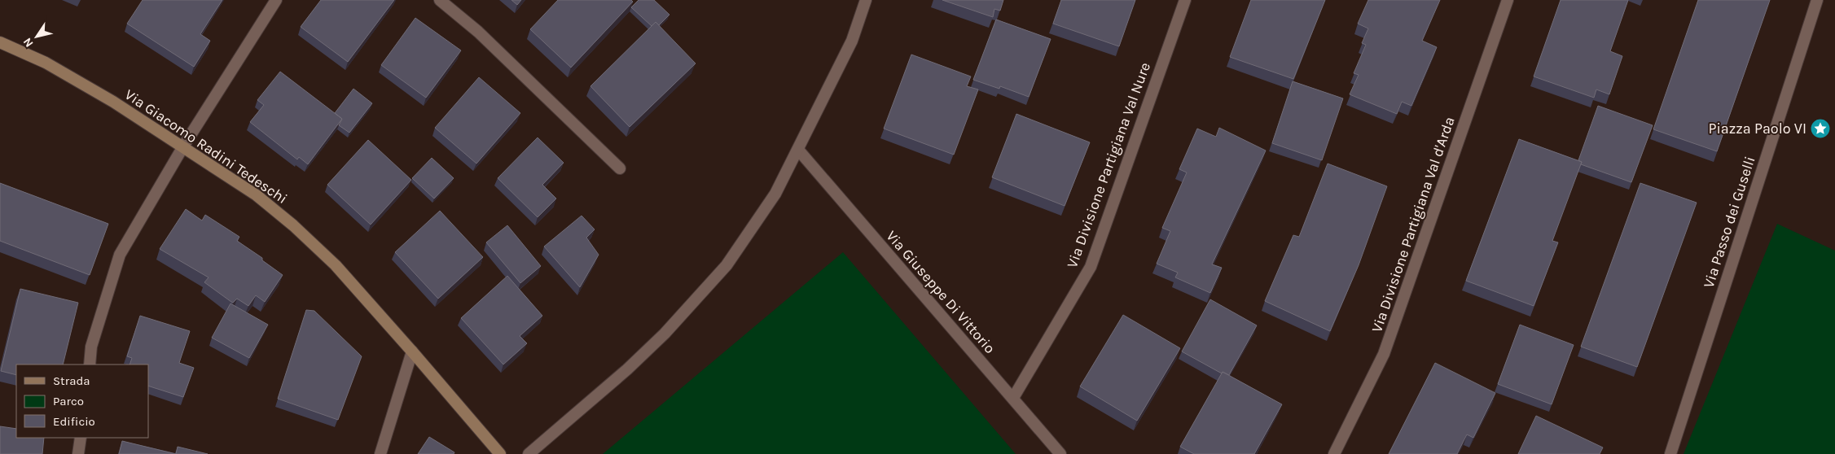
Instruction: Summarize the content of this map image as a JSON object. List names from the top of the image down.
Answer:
{
  "streets": {
    "main road": ["Via Giacomo Radini Tedeschi"],
    "street": [
      "Via Divisione Partigiana Val Nure",
      "Via Passo dei Guselli",
      "Via Divisione Partigiana Val d'Arda",
      "Via Giuseppe Di Vittorio"
    ]
  },
  "crossings": [
    ["Via Divisione Partigiana Val Nure", "Via Giuseppe Di Vittorio"]
  ],
  "places": {
    "place": ["Piazza Paolo VI"]
  },
  "legend": ["Strada", "Parco", "Edificio"],
  "north": "bottom left"
}
